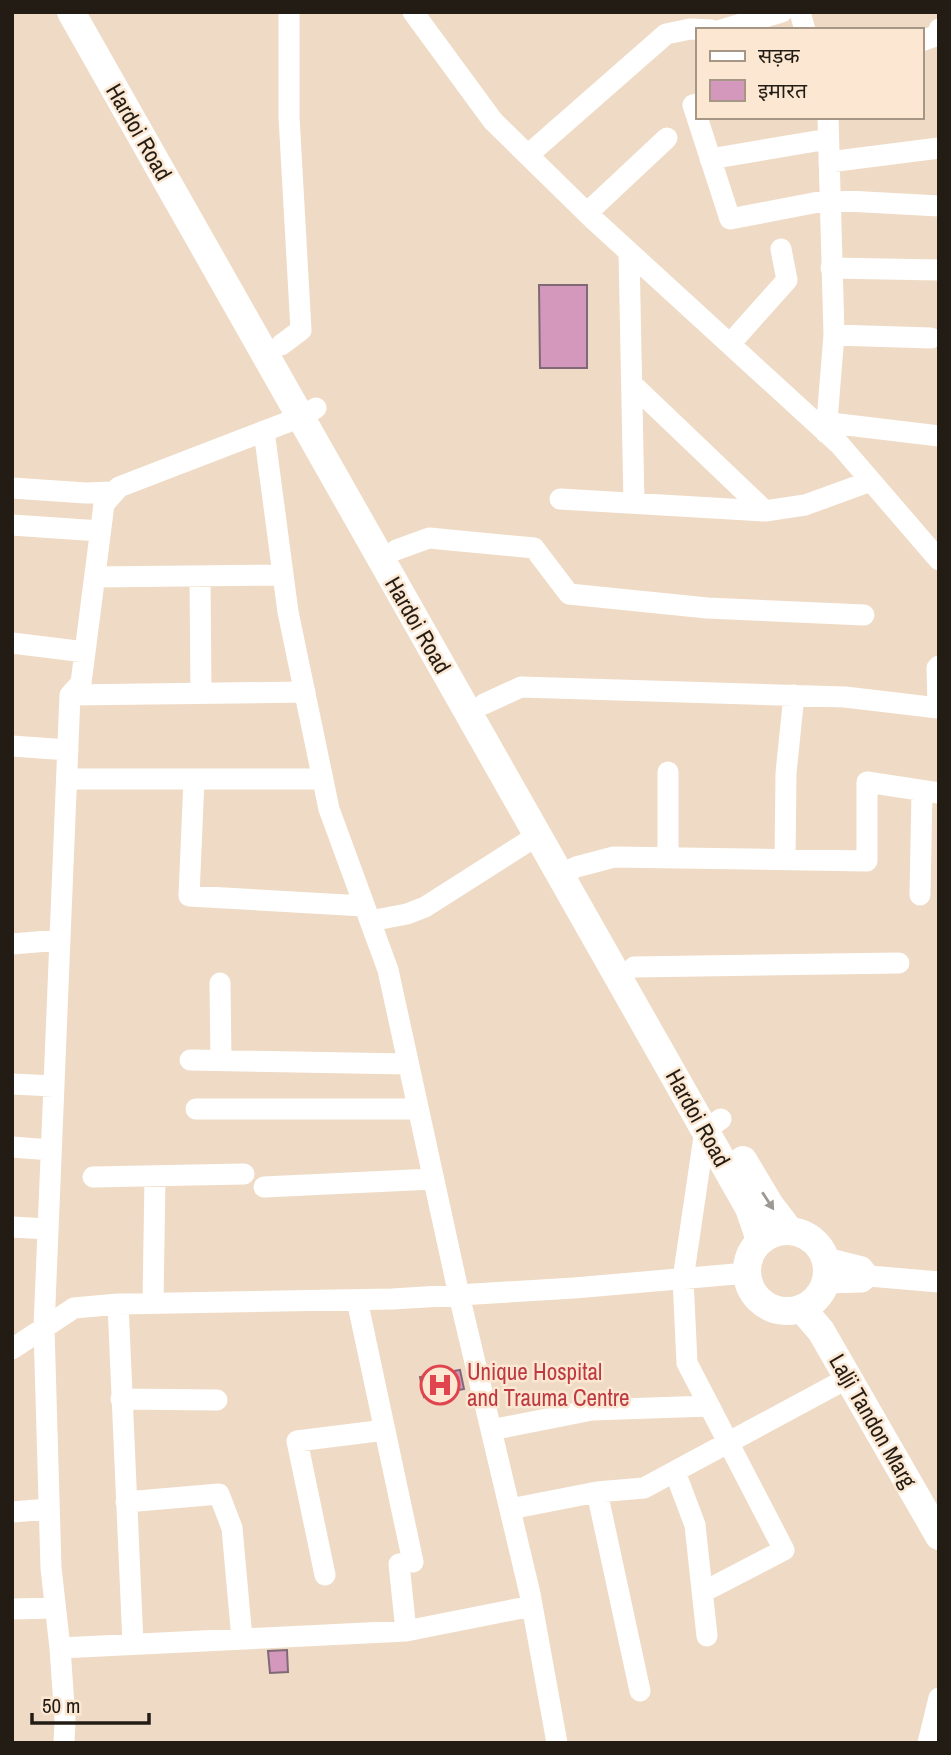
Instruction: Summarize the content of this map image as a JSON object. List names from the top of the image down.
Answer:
{
  "streets": {
    "main road": ["Hardoi Road", "Lalji Tandon Marg"]
  },
  "crossings": [
    ["Hardoi Road", "Lalji Tandon Marg"]
  ],
  "places": {
    "hospital": ["Unique Hospital and Trauma Centre"]
  },
  "legend": ["सड़क", "इमारत"],
  "scale_bar": "50 m"
}
